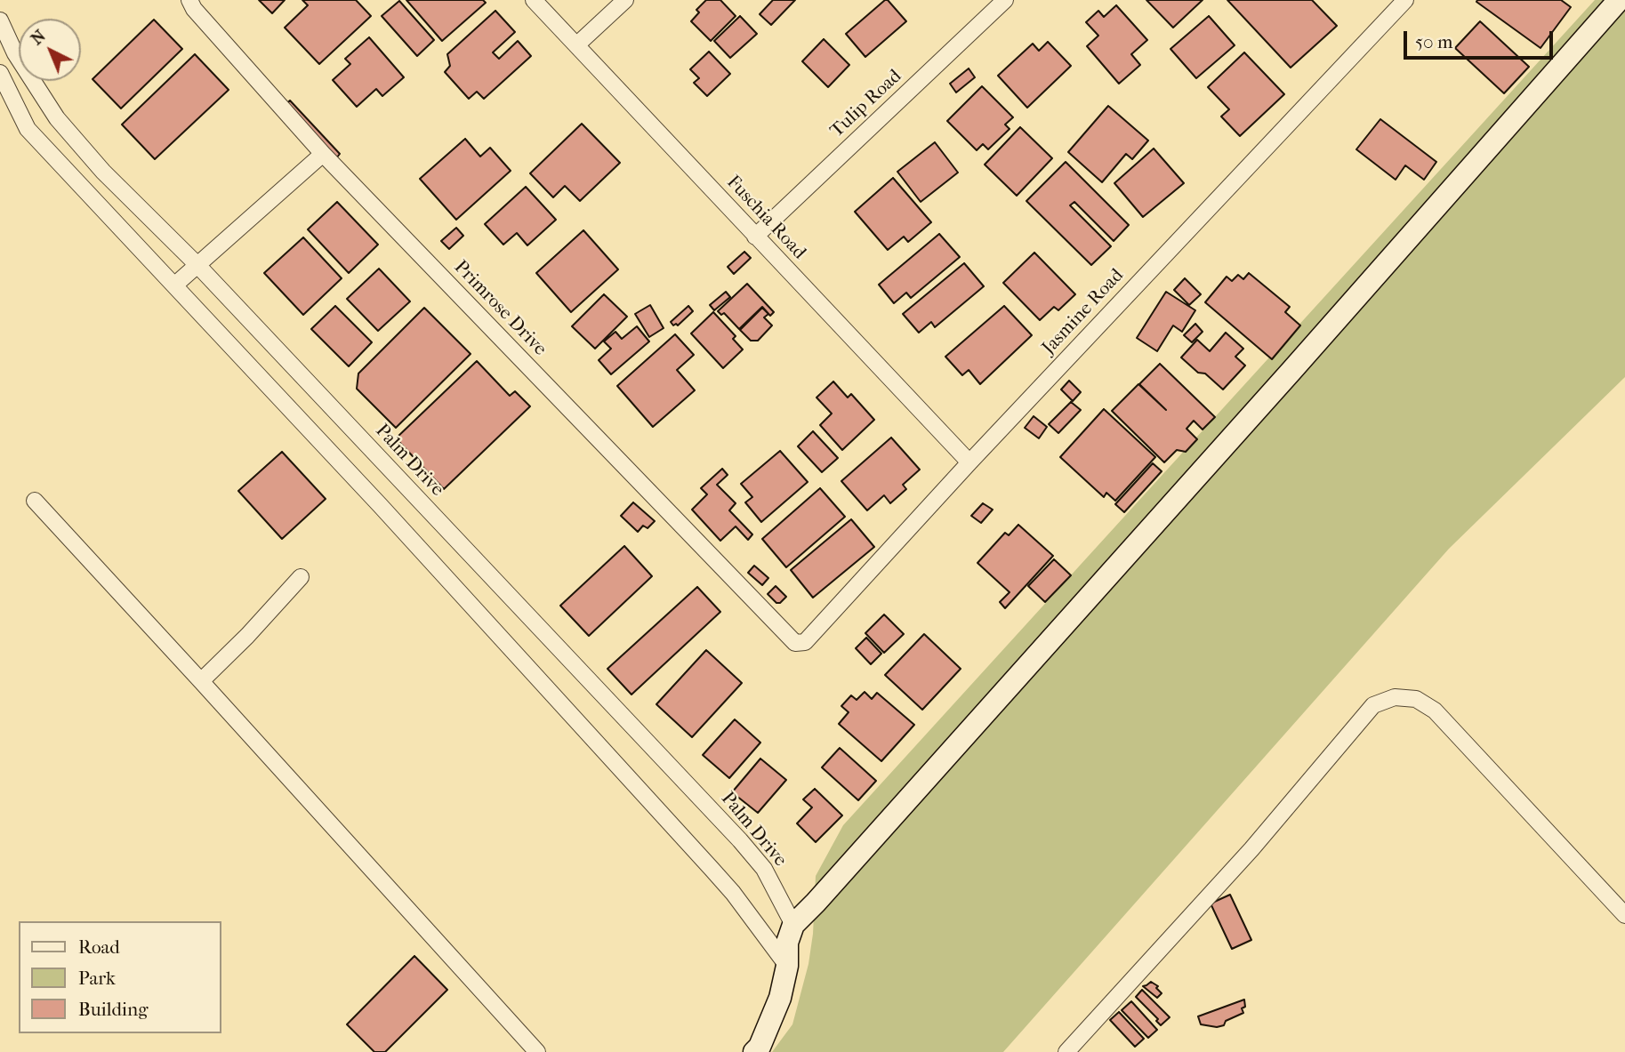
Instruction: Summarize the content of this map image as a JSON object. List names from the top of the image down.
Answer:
{
  "streets": {
    "street": [
      "Tulip Road",
      "Fuschia Road",
      "Primrose Drive",
      "Jasmine Road",
      "Palm Drive"
    ]
  },
  "crossings": [
    ["Tulip Road", "Fuschia Road"],
    ["Fuschia Road", "Jasmine Road"],
    ["Primrose Drive", "Jasmine Road"]
  ],
  "legend": ["Road", "Park", "Building"],
  "scale_bar": "50 m",
  "north": "top left"
}
